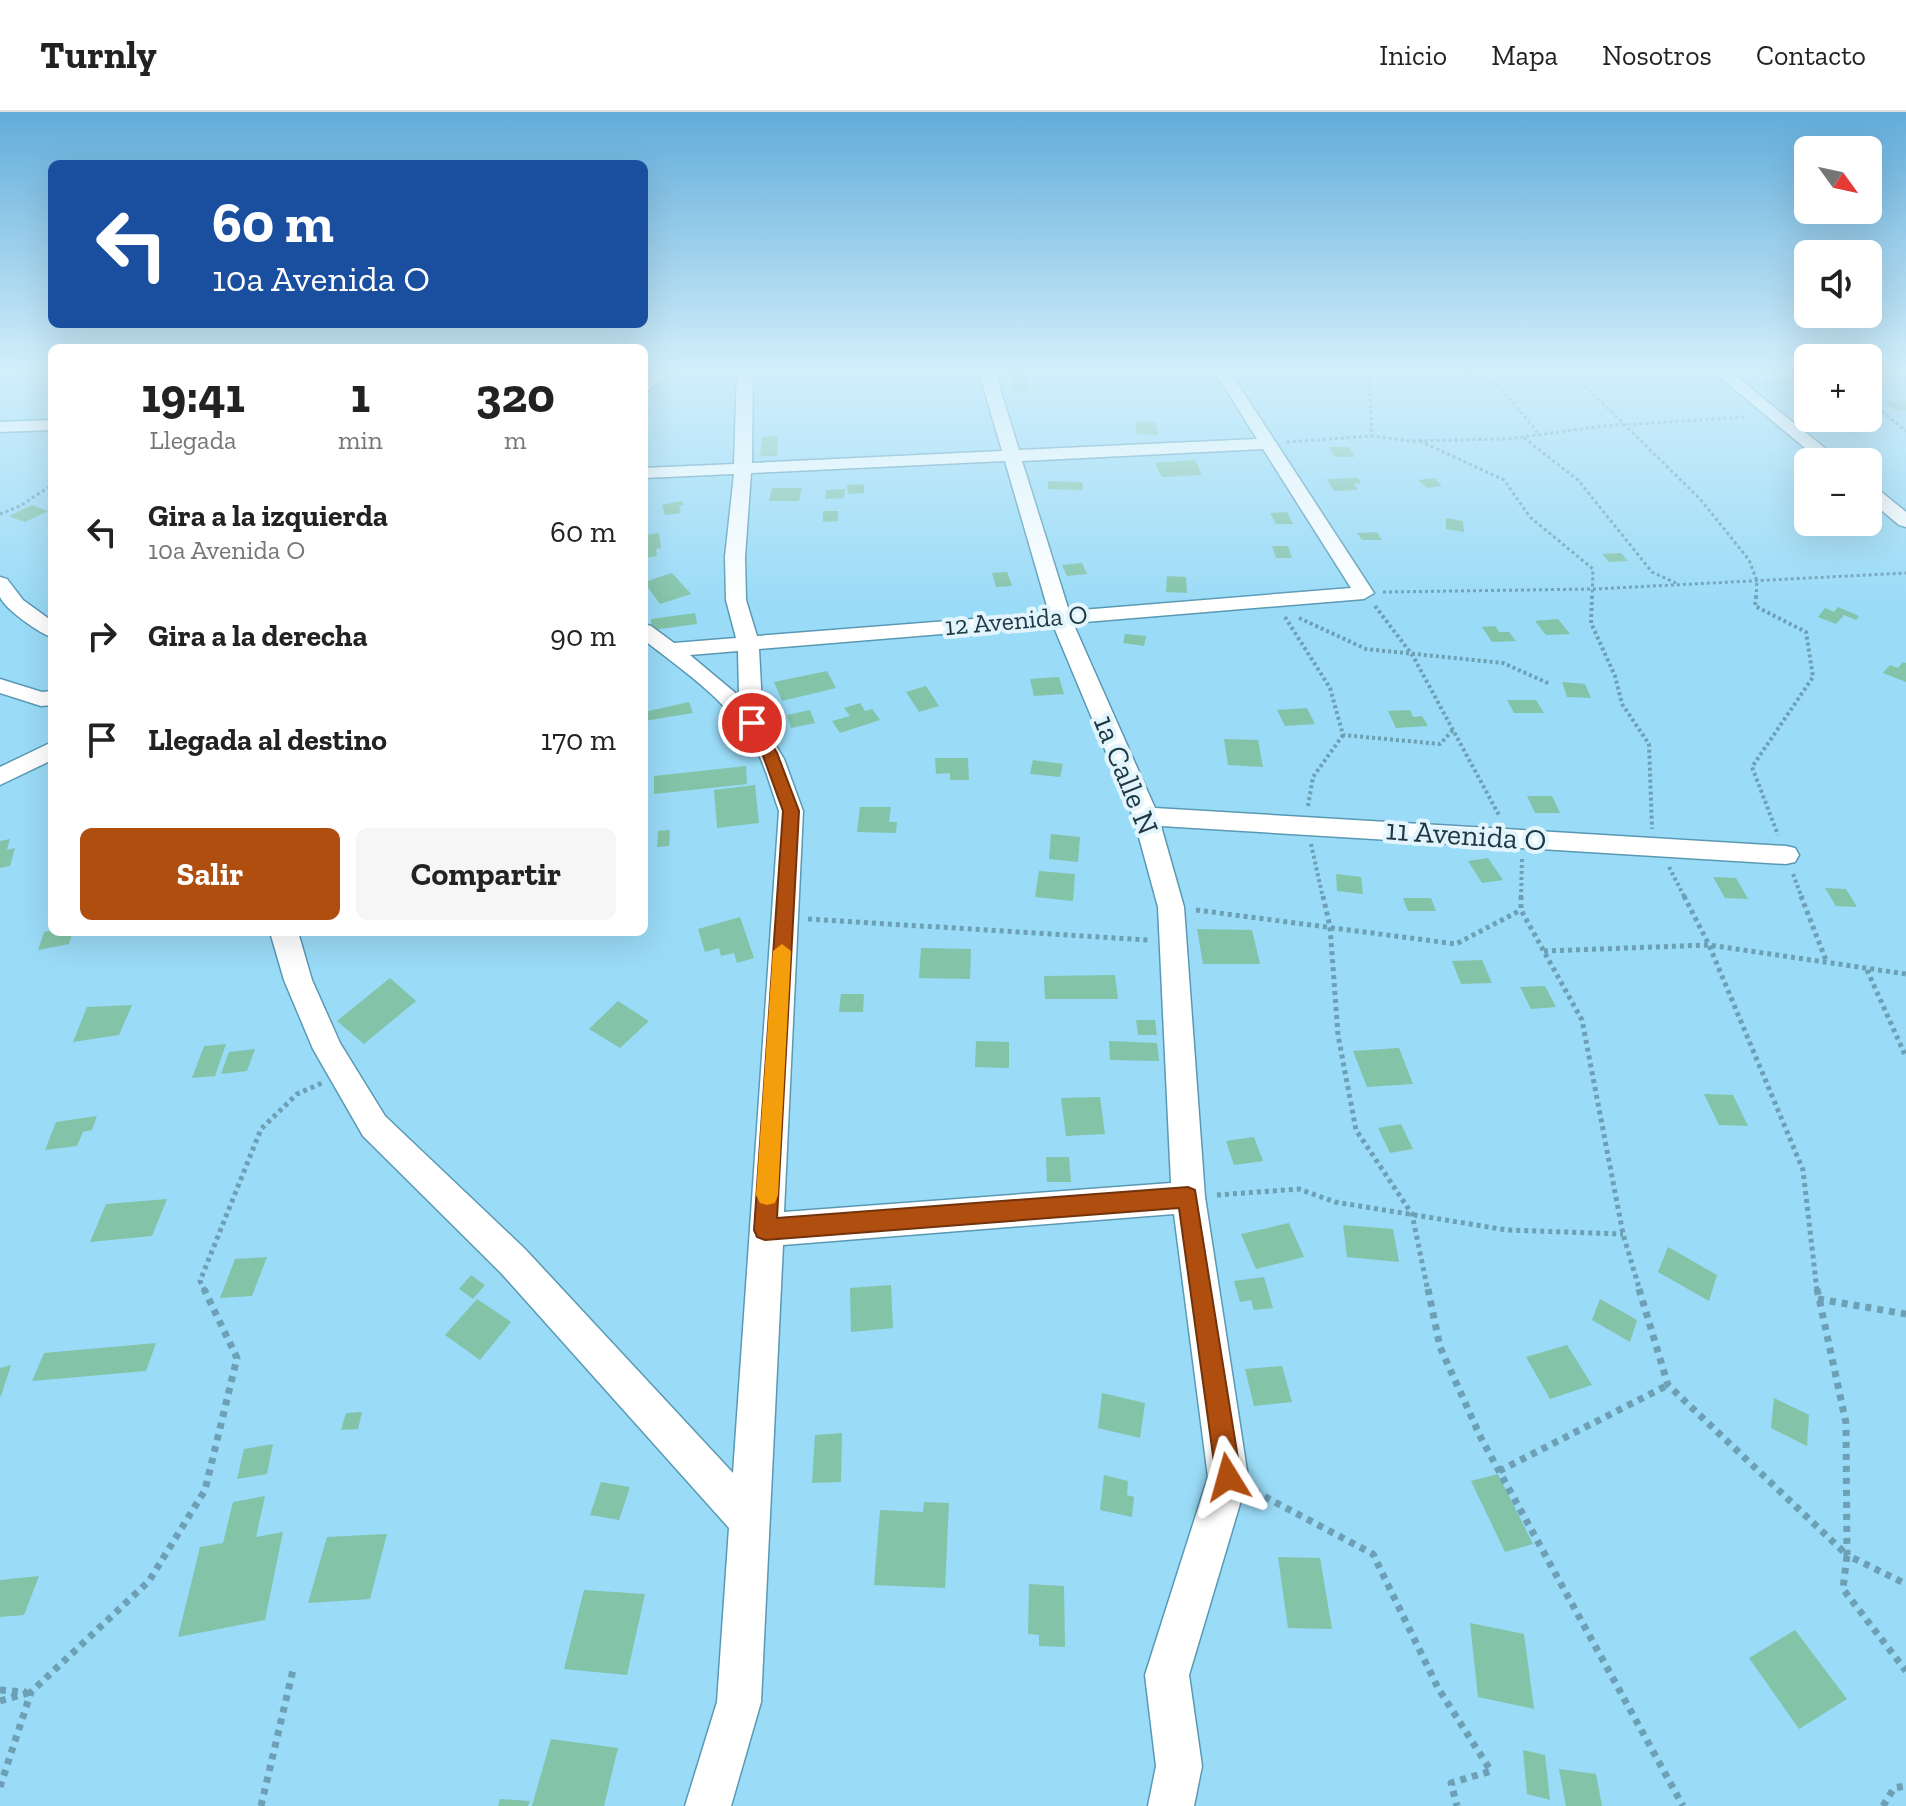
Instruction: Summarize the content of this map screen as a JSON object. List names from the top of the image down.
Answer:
{
  "streets": {
    "street": ["12 Avenida O", "1a Calle N", "11 Avenida O"]
  },
  "crossings": [
    ["12 Avenida O", "1a Calle N"],
    ["1a Calle N", "11 Avenida O"]
  ],
  "north": "bottom right",
  "page": {
    "header": "Turnly",
    "nav": [
      "Inicio",
      "Mapa",
      "Nosotros",
      "Contacto"
    ],
    "map_buttons": ["+", "−"],
    "turn": ["60 m", "10a Avenida O"],
    "eta": [
      "19:41",
      "Llegada",
      "1",
      "min",
      "320",
      "m"
    ],
    "list": [
      {
        "name": "Gira a la izquierda",
        "note": "10a Avenida O",
        "value": "60 m"
      },
      {
        "name": "Gira a la derecha",
        "value": "90 m"
      },
      {
        "name": "Llegada al destino",
        "value": "170 m"
      }
    ],
    "buttons": ["Salir", "Compartir"]
  }
}
